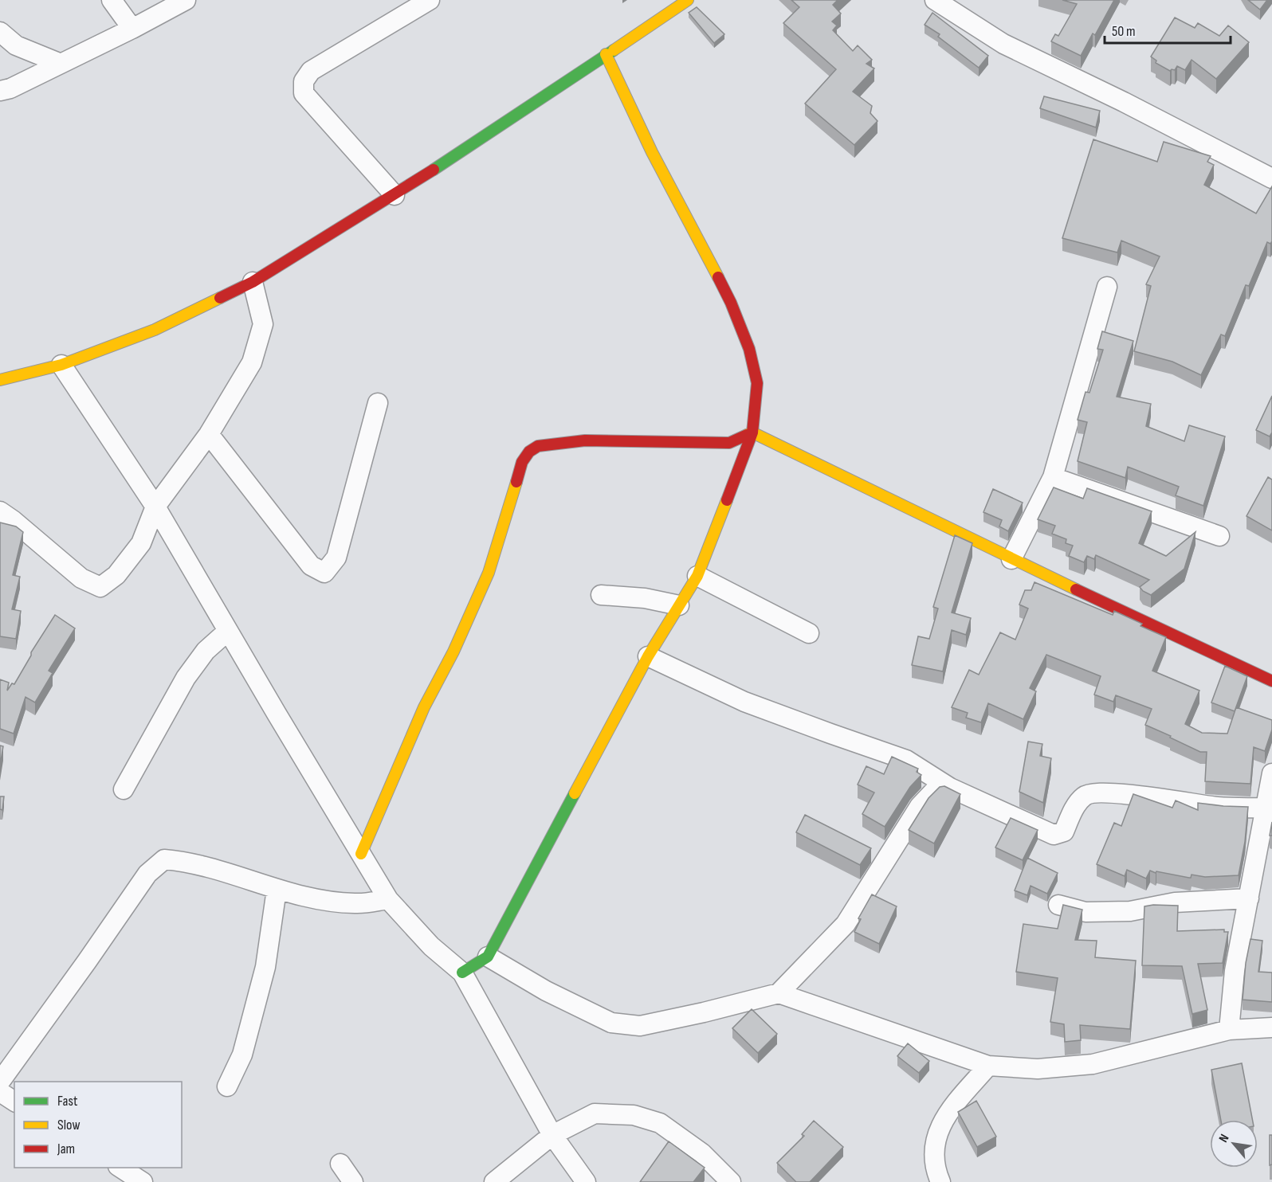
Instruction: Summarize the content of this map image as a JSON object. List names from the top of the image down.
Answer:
{
  "legend": ["Fast", "Slow", "Jam"],
  "scale_bar": "50 m",
  "north": "top left"
}
